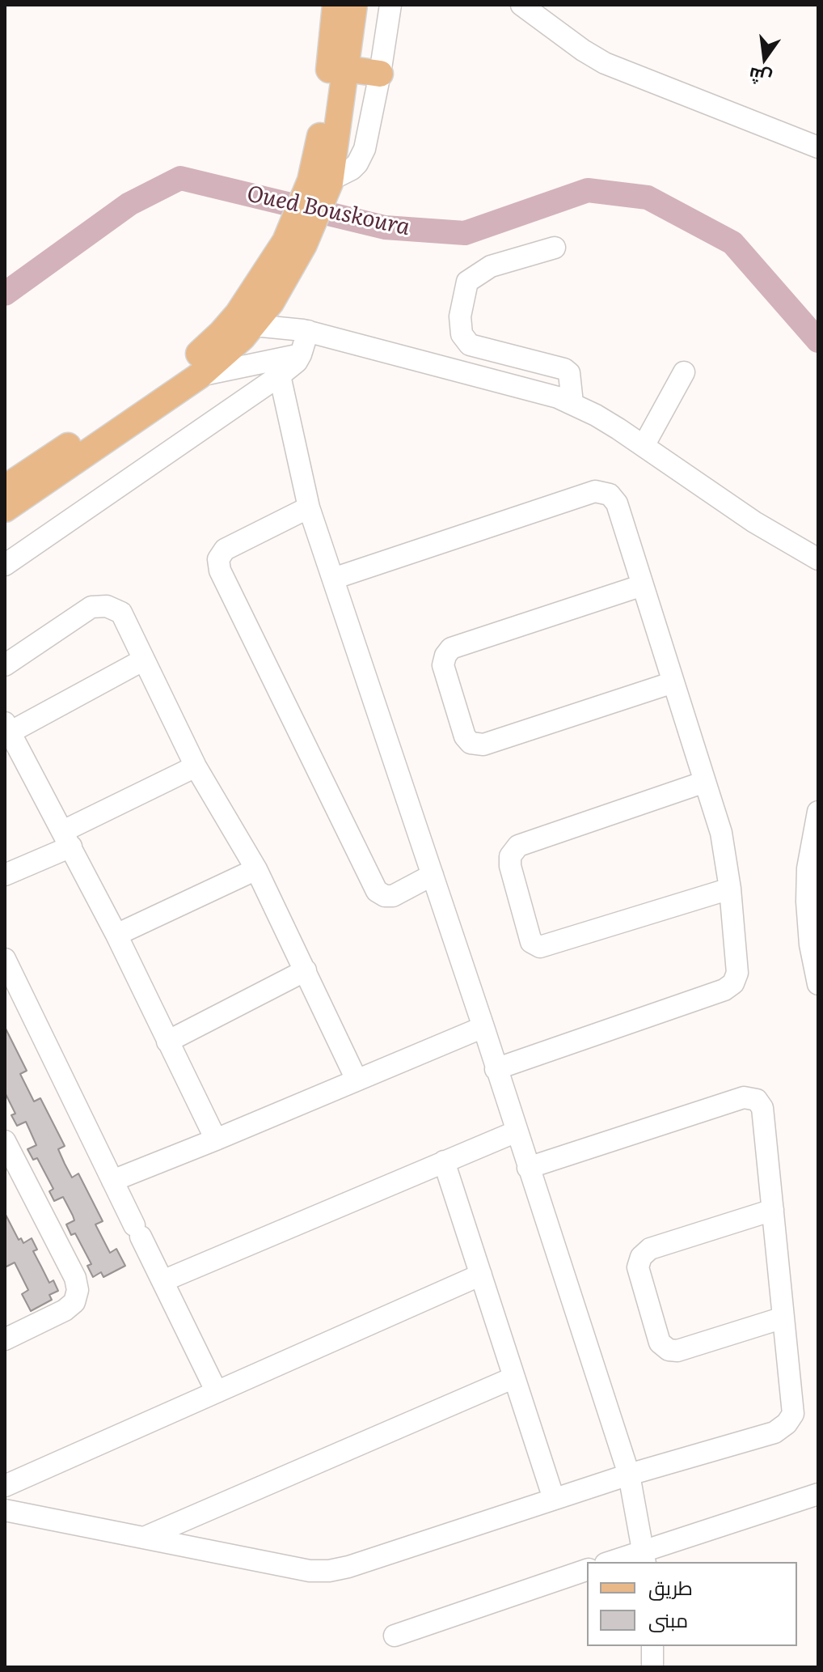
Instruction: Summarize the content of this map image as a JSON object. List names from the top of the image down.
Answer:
{
  "water": ["Oued Bouskoura"],
  "legend": ["طريق", "مبنى"],
  "north": "bottom"
}
